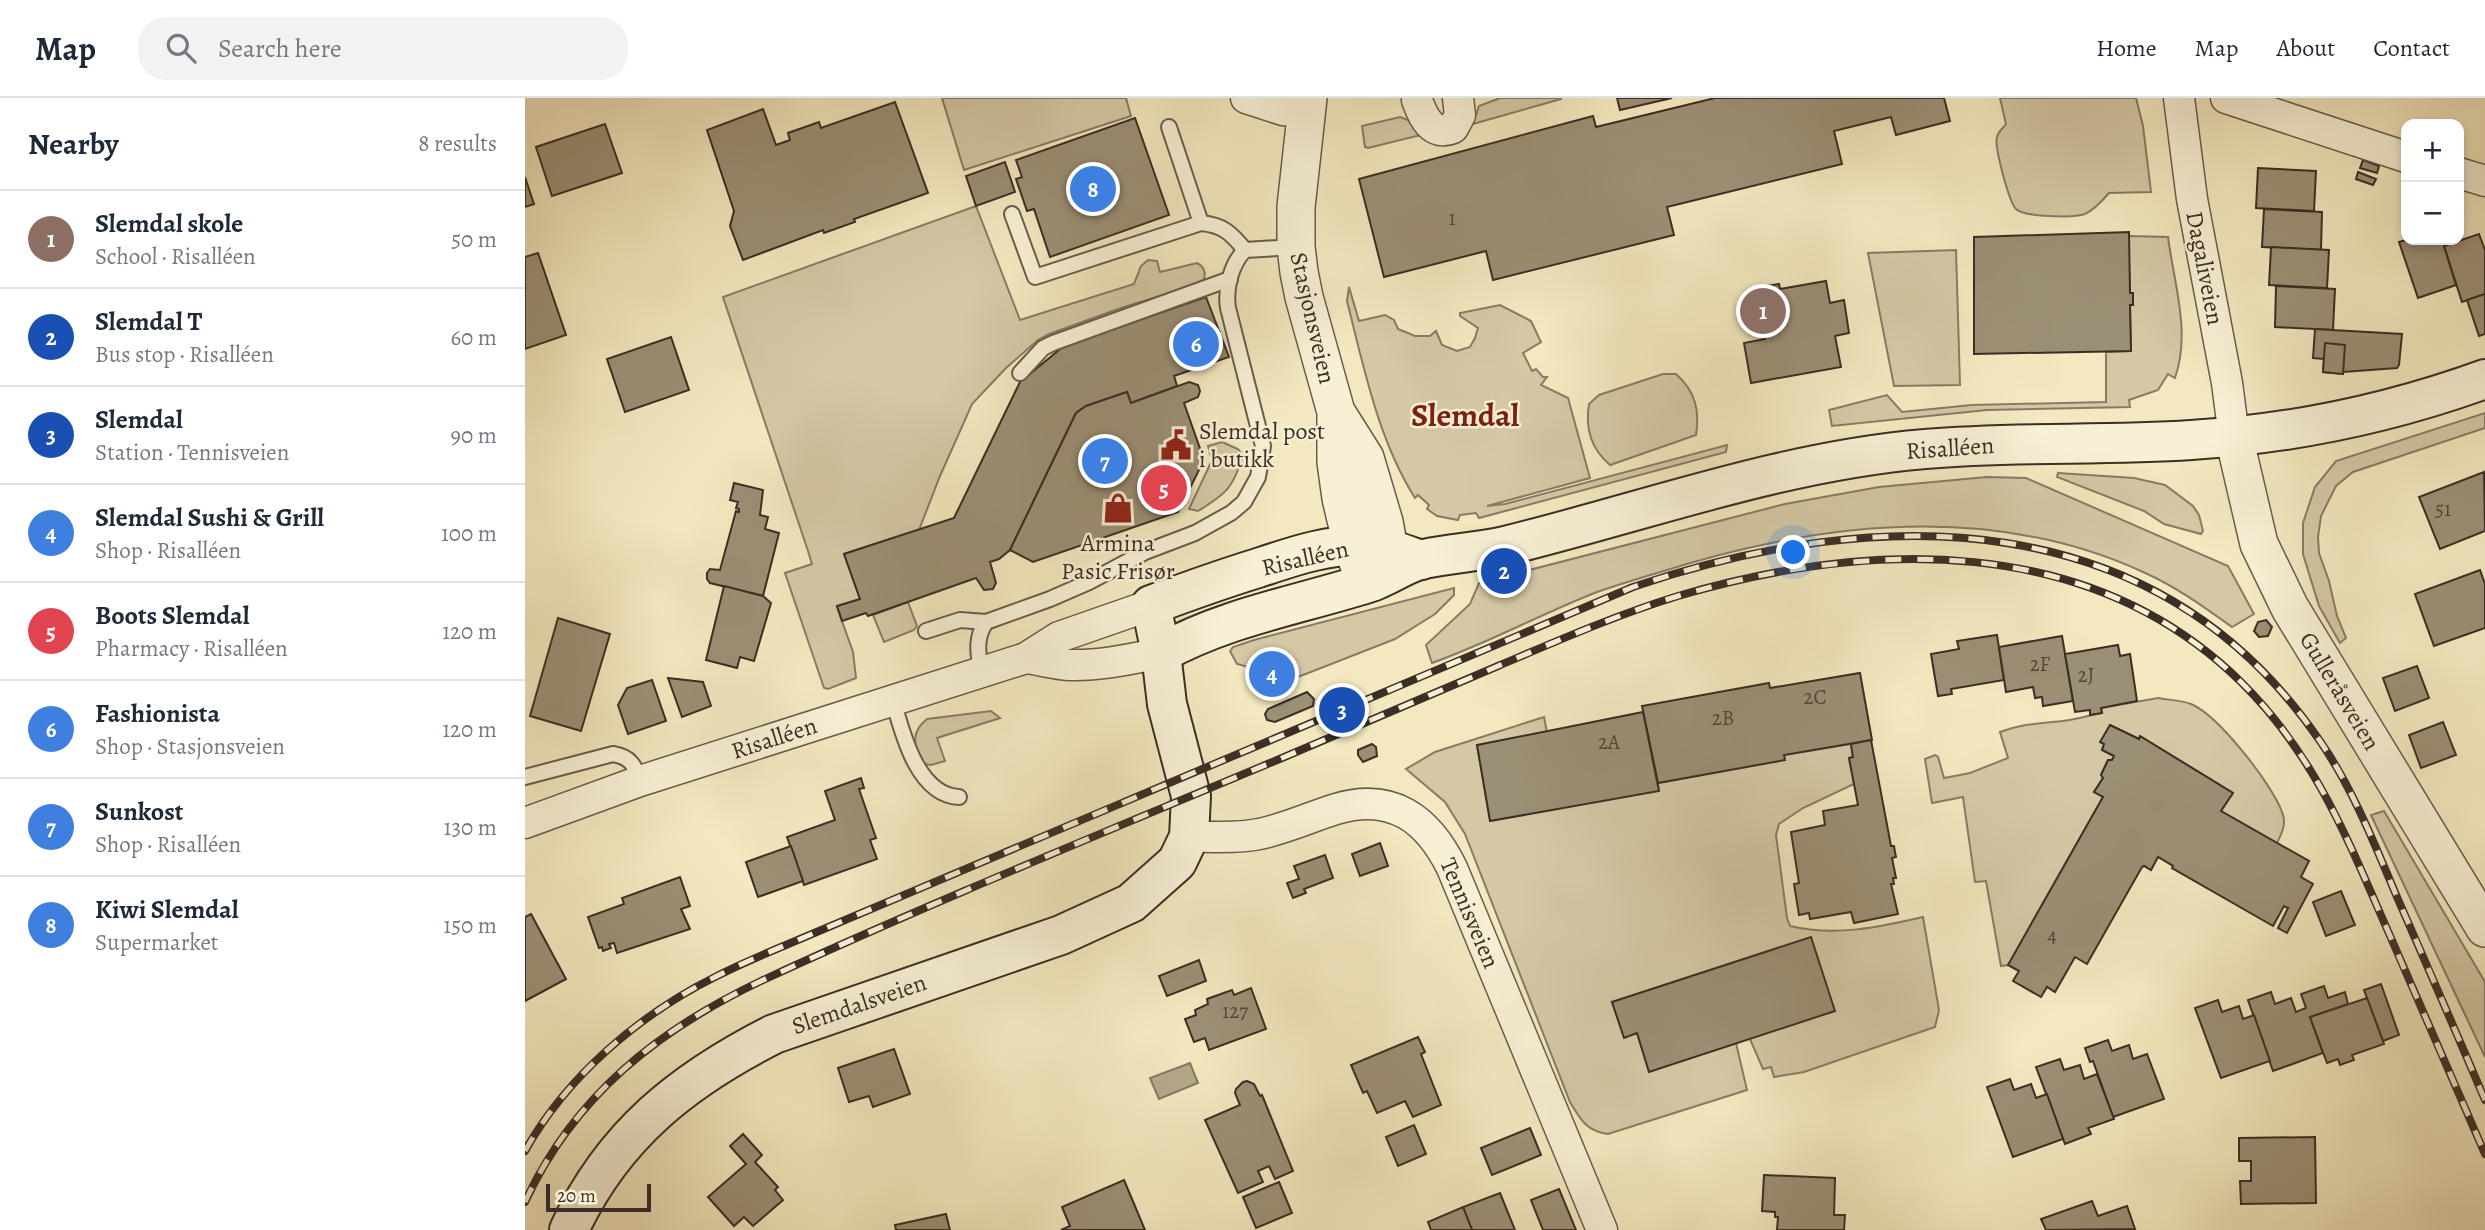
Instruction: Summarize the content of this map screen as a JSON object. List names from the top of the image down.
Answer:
{
  "streets": {
    "main road": ["Risalléen", "Slemdalsveien"],
    "street": [
      "Dagaliveien",
      "Stasjonsveien",
      "Gulleråsveien",
      "Tennisveien"
    ]
  },
  "crossings": [
    ["Dagaliveien", "Risalléen"],
    ["Dagaliveien", "Gulleråsveien"],
    ["Stasjonsveien", "Risalléen"],
    ["Risalléen", "Gulleråsveien"],
    ["Tennisveien", "Slemdalsveien"]
  ],
  "districts": ["Slemdal"],
  "places": {
    "public building": ["Slemdal post i butikk"],
    "shop": ["Armina Pasic Frisør"]
  },
  "house_numbers": [
    "1",
    "51",
    "2F",
    "2J",
    "2C",
    "2B",
    "2A",
    "4",
    "127"
  ],
  "scale_bar": "20 m",
  "page": {
    "header": "Map",
    "search": "Search here",
    "nav": [
      "Home",
      "Map",
      "About",
      "Contact"
    ],
    "heading": ["Nearby", "8 results"],
    "map_buttons": ["+", "−"],
    "pins": [
      "8",
      "1",
      "6",
      "7",
      "5",
      "2",
      "4",
      "3"
    ],
    "list": [
      {
        "mark": "1",
        "name": "Slemdal skole",
        "note": "School · Risalléen",
        "value": "50 m"
      },
      {
        "mark": "2",
        "name": "Slemdal T",
        "note": "Bus stop · Risalléen",
        "value": "60 m"
      },
      {
        "mark": "3",
        "name": "Slemdal",
        "note": "Station · Tennisveien",
        "value": "90 m"
      },
      {
        "mark": "4",
        "name": "Slemdal Sushi & Grill",
        "note": "Shop · Risalléen",
        "value": "100 m"
      },
      {
        "mark": "5",
        "name": "Boots Slemdal",
        "note": "Pharmacy · Risalléen",
        "value": "120 m"
      },
      {
        "mark": "6",
        "name": "Fashionista",
        "note": "Shop · Stasjonsveien",
        "value": "120 m"
      },
      {
        "mark": "7",
        "name": "Sunkost",
        "note": "Shop · Risalléen",
        "value": "130 m"
      },
      {
        "mark": "8",
        "name": "Kiwi Slemdal",
        "note": "Supermarket",
        "value": "150 m"
      }
    ],
    "scale": "20 m"
  }
}
